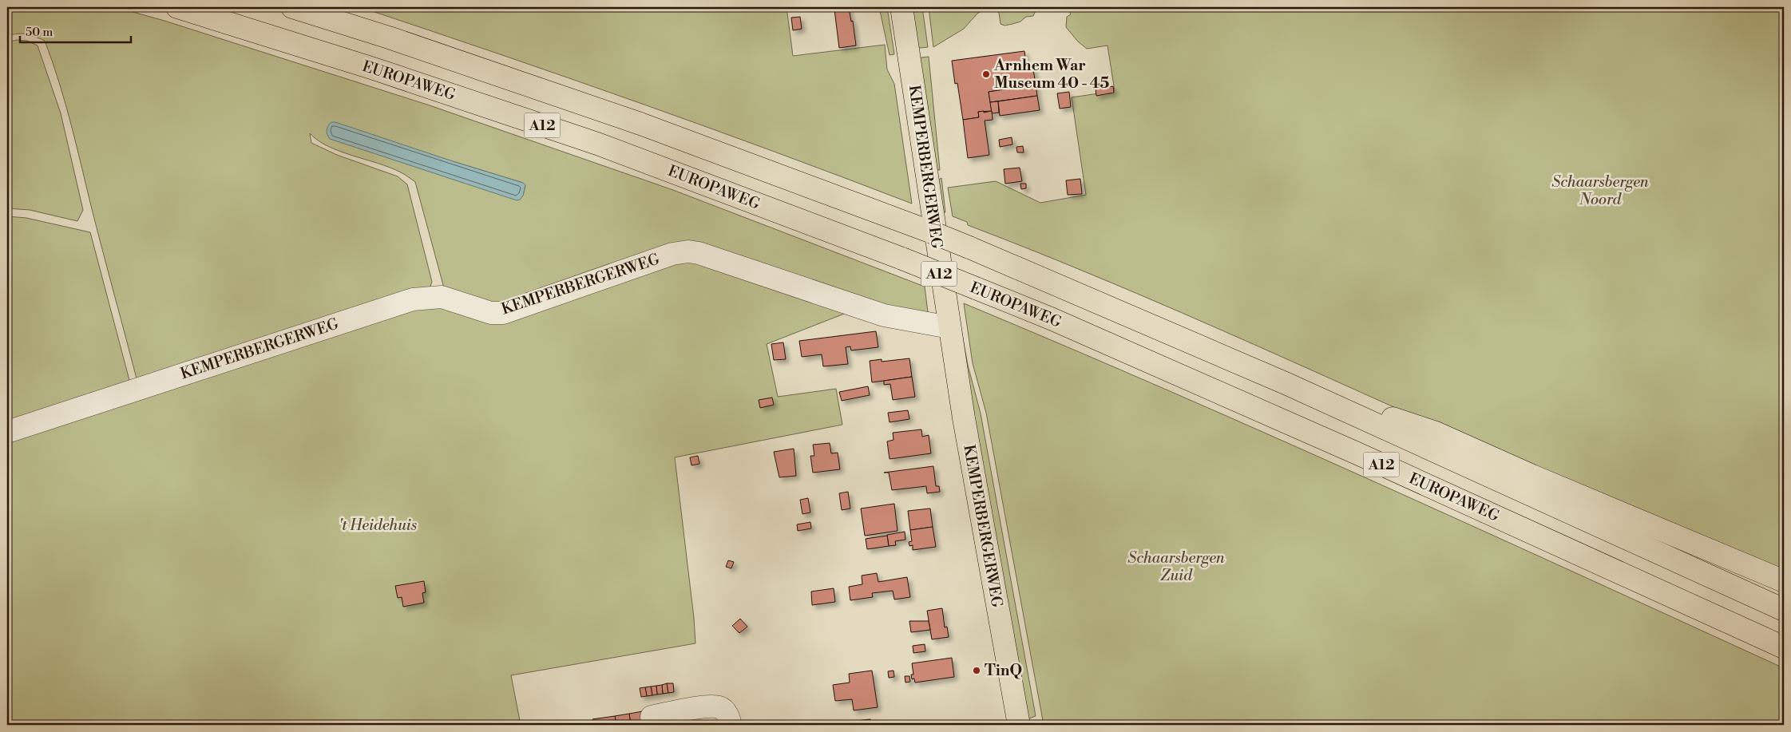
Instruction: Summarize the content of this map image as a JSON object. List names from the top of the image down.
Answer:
{
  "streets": {
    "main road": ["EUROPAWEG", "A12", "KEMPERBERGERWEG"]
  },
  "parks": ["Schaarsbergen Noord", "'t Heidehuis", "Schaarsbergen Zuid"],
  "places": ["Arnhem War Museum 40 - 45", "TinQ"],
  "scale_bar": "50 m"
}
